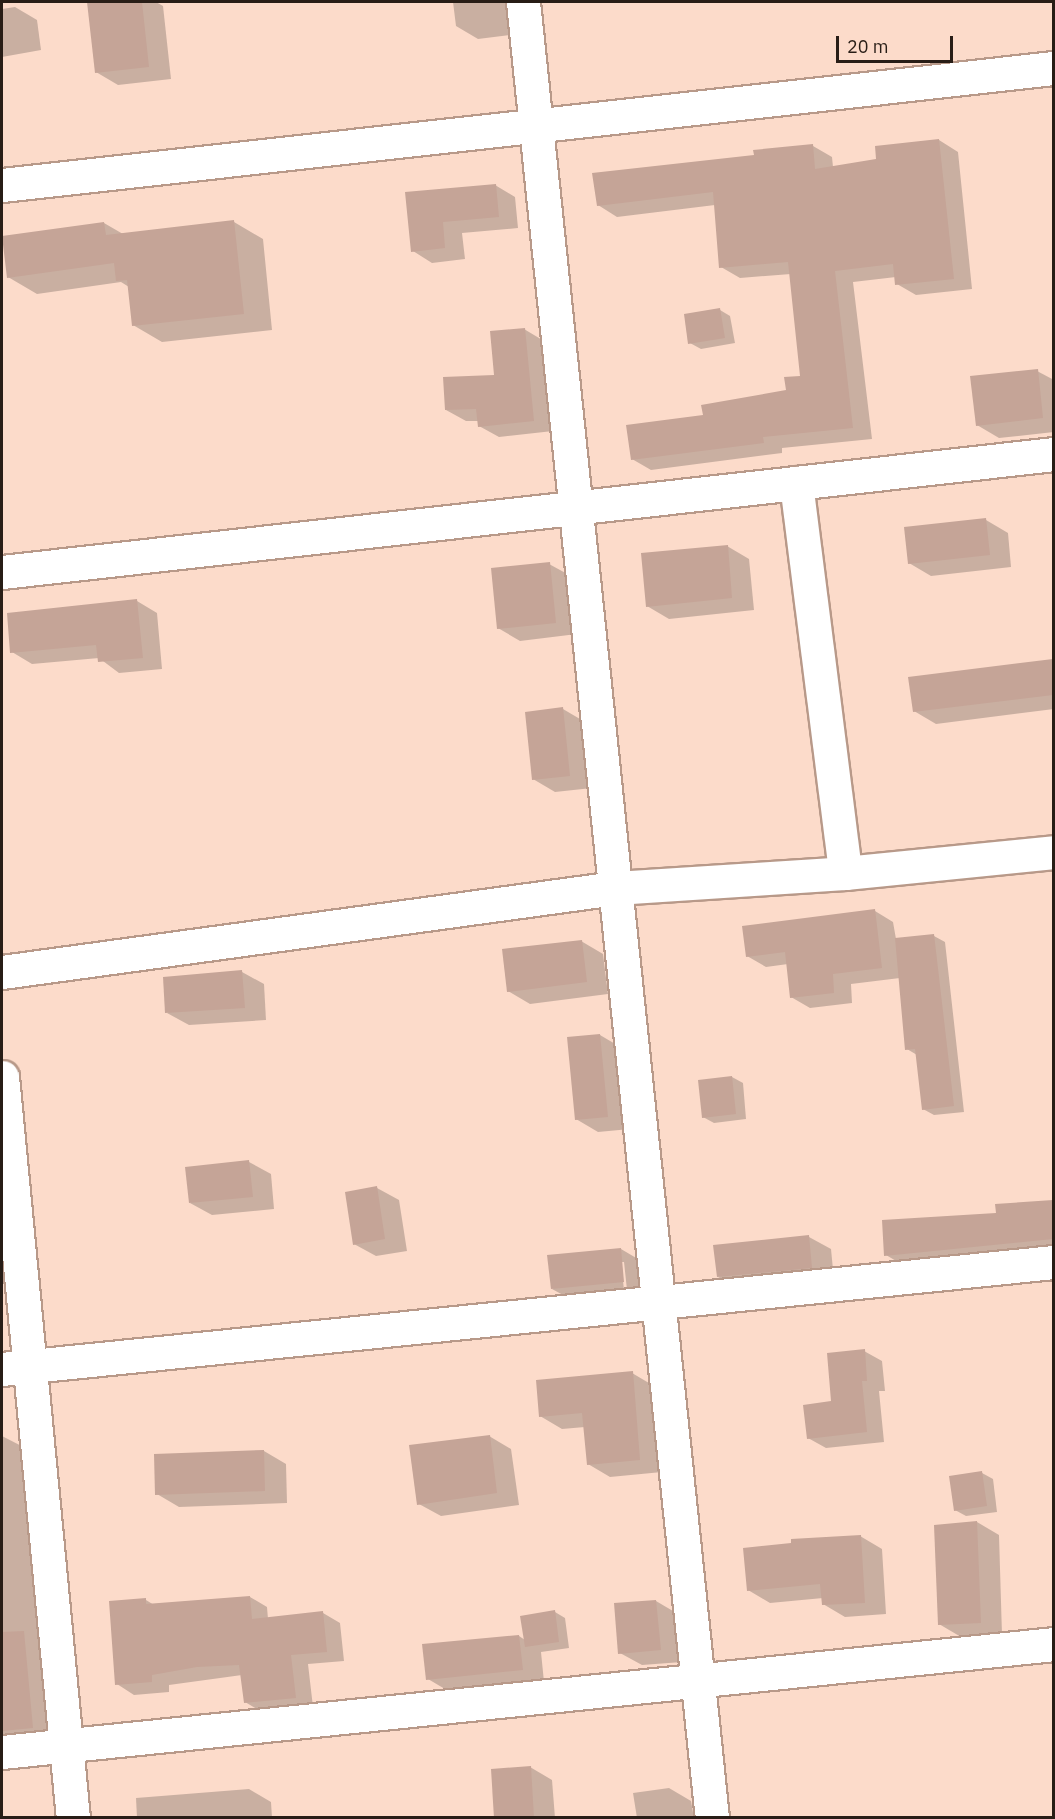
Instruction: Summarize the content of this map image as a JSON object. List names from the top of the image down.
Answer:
{
  "scale_bar": "20 m"
}
